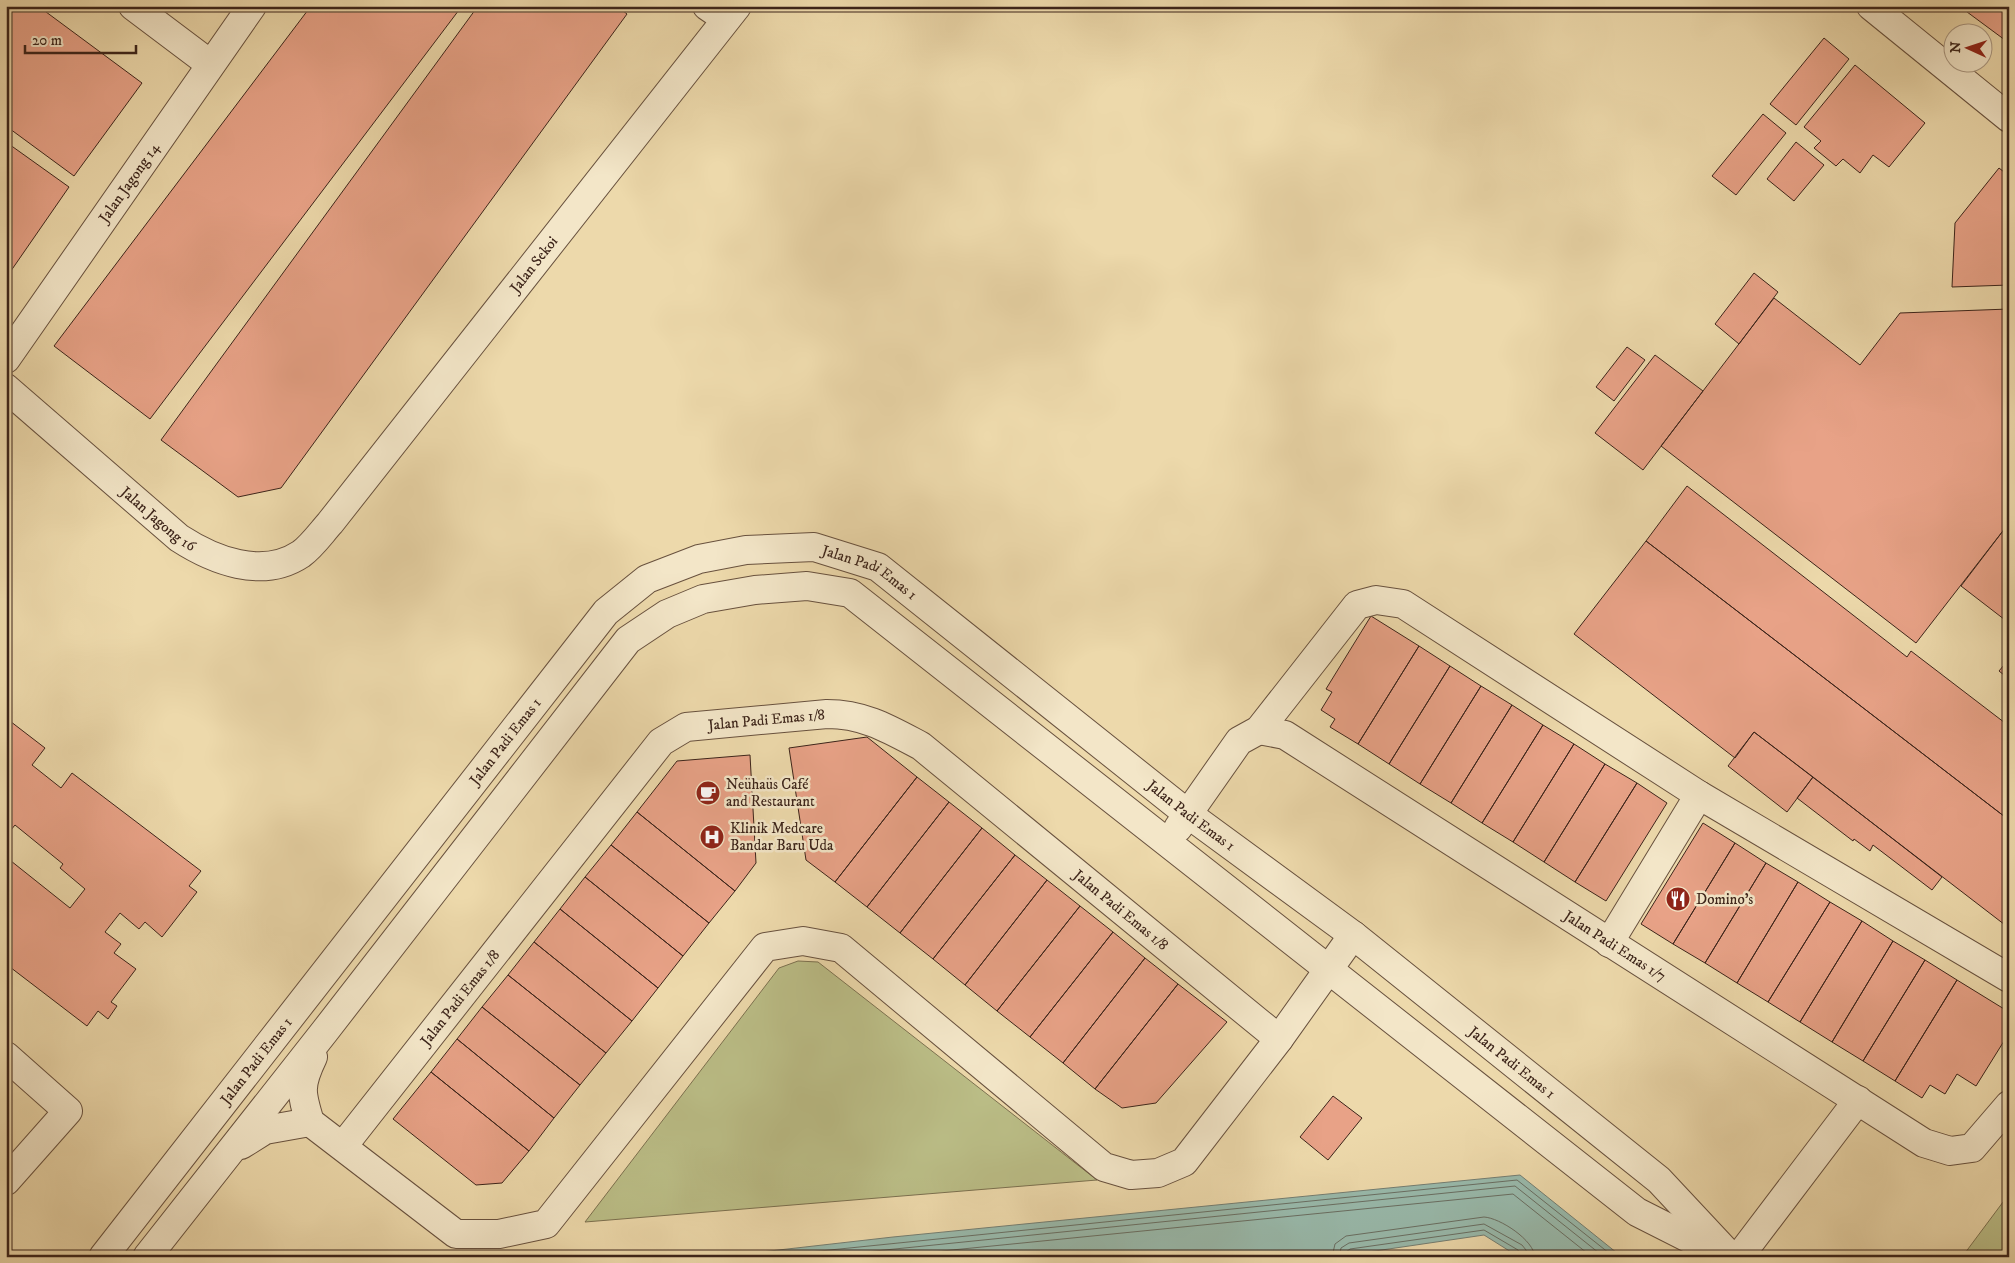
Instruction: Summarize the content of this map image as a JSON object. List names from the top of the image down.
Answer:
{
  "streets": {
    "street": [
      "Jalan Jagong 14",
      "Jalan Sekoi",
      "Jalan Jagong 16",
      "Jalan Padi Emas 1",
      "Jalan Padi Emas 1/8",
      "Jalan Padi Emas 1/7"
    ]
  },
  "crossings": [
    ["Jalan Sekoi", "Jalan Jagong 16"]
  ],
  "places": {
    "cafe": ["Neühaüs Café and Restaurant"],
    "hospital": ["Klinik Medcare Bandar Baru Uda"],
    "restaurant": ["Domino's"]
  },
  "scale_bar": "20 m",
  "north": "left"
}
